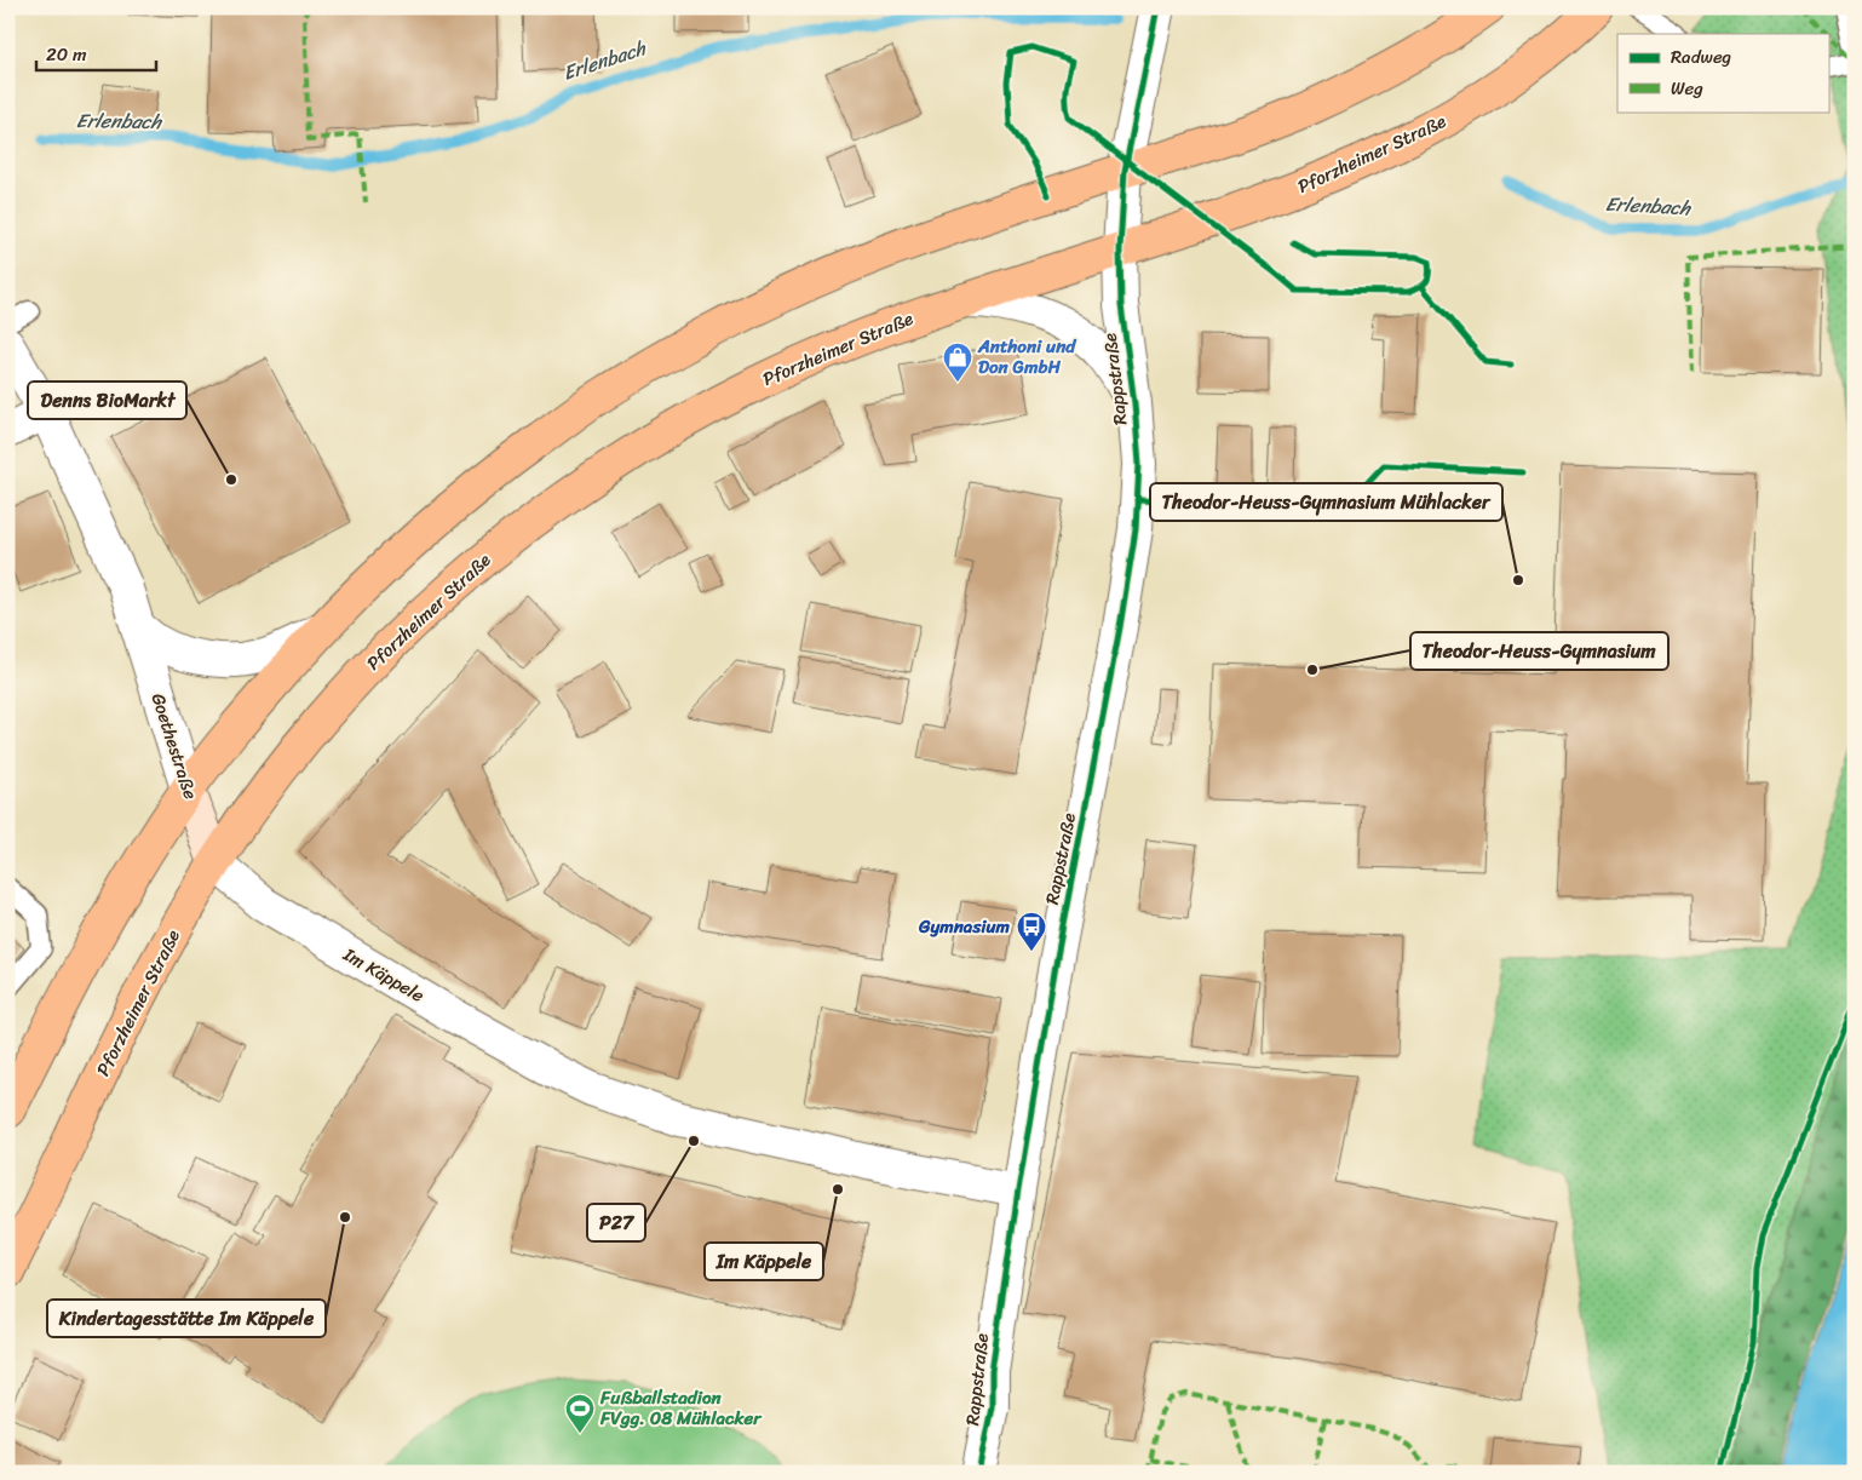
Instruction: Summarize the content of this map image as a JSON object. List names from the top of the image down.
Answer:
{
  "streets": {
    "main road": ["Pforzheimer Straße"],
    "street": ["Rappstraße", "Goethestraße", "Im Käppele"]
  },
  "crossings": [
    ["Pforzheimer Straße", "Rappstraße"],
    ["Pforzheimer Straße", "Goethestraße"],
    ["Pforzheimer Straße", "Im Käppele"],
    ["Rappstraße", "Im Käppele"],
    ["Goethestraße", "Im Käppele"]
  ],
  "water": ["Erlenbach"],
  "places": {
    "shop": ["Anthoni und Don GmbH"],
    "other": [
      "Denns BioMarkt",
      "Theodor-Heuss-Gymnasium Mühlacker",
      "Theodor-Heuss-Gymnasium",
      "P27",
      "Im Käppele",
      "Kindertagesstätte Im Käppele"
    ],
    "bus stop": ["Gymnasium"],
    "sports": ["Fußballstadion FVgg. 08 Mühlacker"]
  },
  "legend": ["Radweg", "Weg"],
  "scale_bar": "20 m"
}
